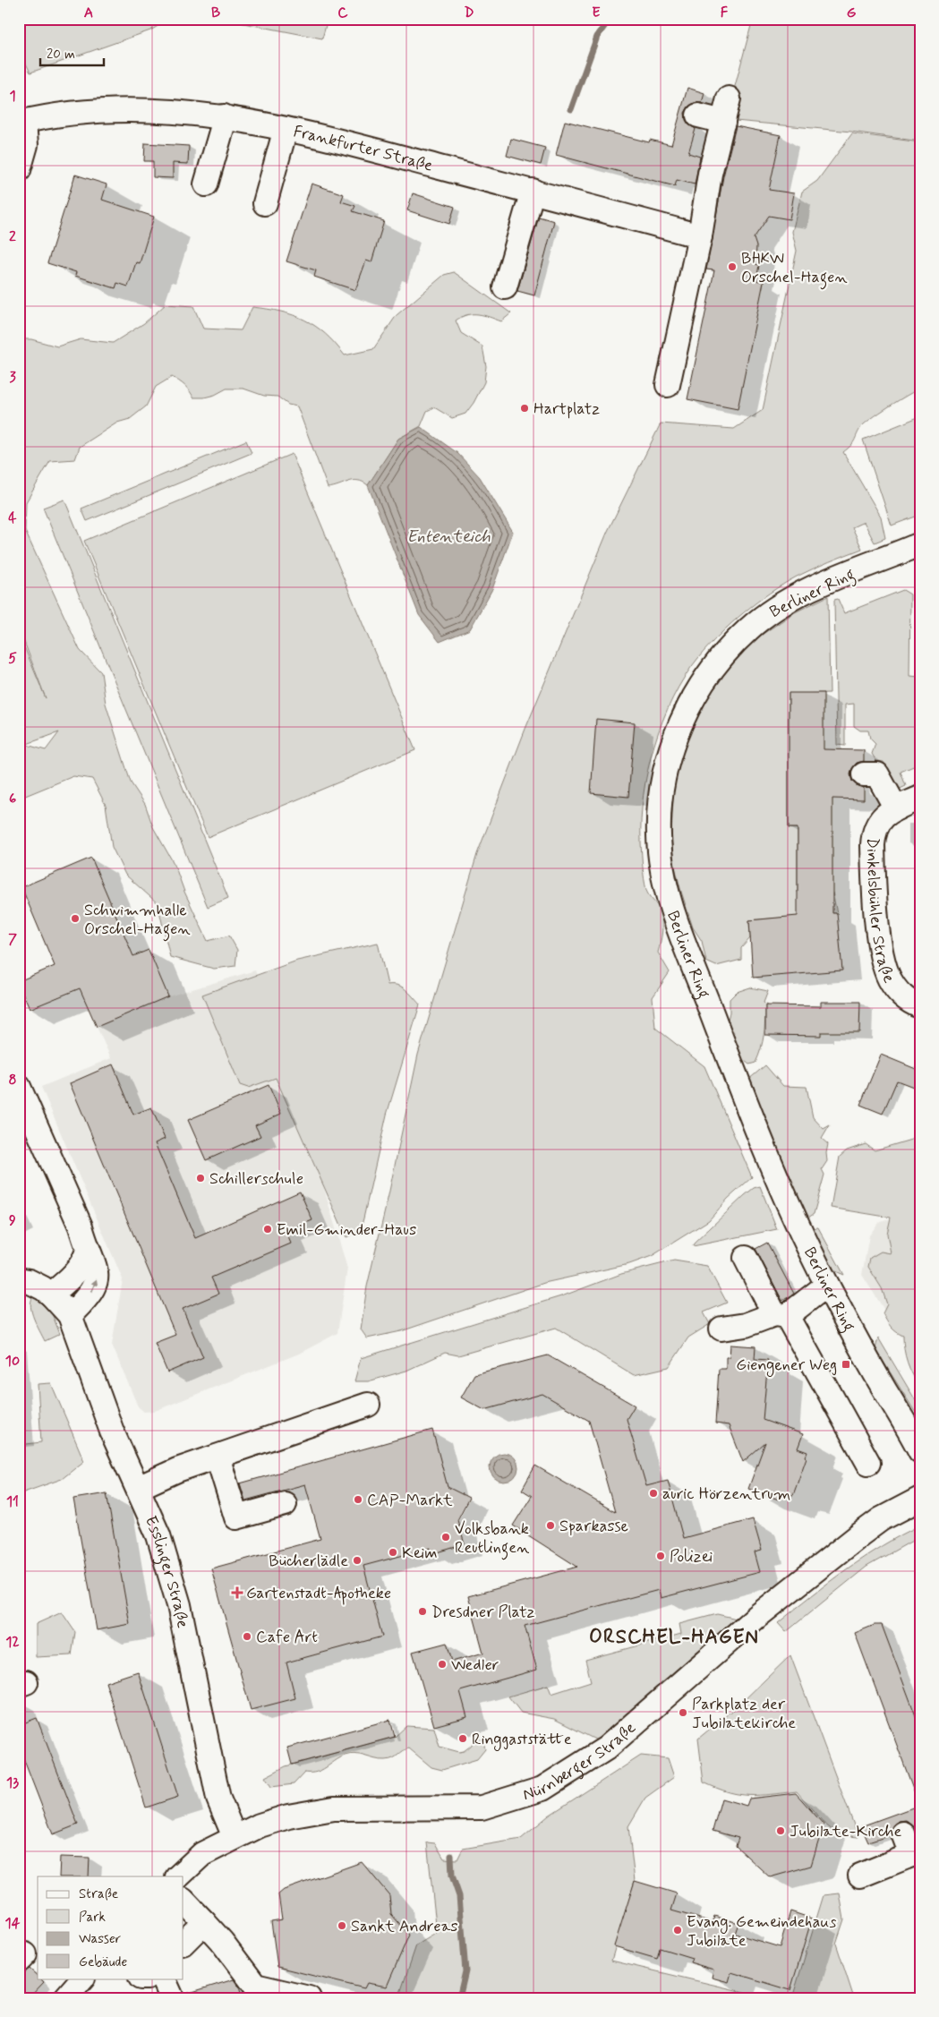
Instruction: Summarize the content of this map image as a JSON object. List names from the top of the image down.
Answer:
{
  "streets": {
    "street": [
      "Frankfurter Straße",
      "Berliner Ring",
      "Dinkelsbühler Straße",
      "Esslinger Straße",
      "Nürnberger Straße"
    ]
  },
  "crossings": [
    ["Esslinger Straße", "Nürnberger Straße"]
  ],
  "districts": ["ORSCHEL-HAGEN"],
  "water": ["Ententeich"],
  "places": {
    "other": [
      "BHKW Orschel-Hagen",
      "Hartplatz",
      "Schwimmhalle Orschel-Hagen",
      "Schillerschule",
      "Emil-Gminder-Haus",
      "auric Hörzentrum",
      "CAP-Markt",
      "Sparkasse",
      "Volksbank Reutlingen",
      "Keim",
      "Polizei",
      "Bücherlädle",
      "Dresdner Platz",
      "Cafe Art",
      "Wedler",
      "Parkplatz der Jubilatekirche",
      "Ringgaststätte",
      "Jubilate-Kirche",
      "Sankt Andreas",
      "Evang. Gemeindehaus Jubilate"
    ],
    "transit": ["Giengener Weg"],
    "health": ["Gartenstadt-Apotheke"]
  },
  "legend": [
    "Straße",
    "Park",
    "Wasser",
    "Gebäude"
  ],
  "scale_bar": "20 m",
  "grid": {
    "columns": [
      "A",
      "B",
      "C",
      "D",
      "E",
      "F",
      "G"
    ],
    "rows": [
      "1",
      "2",
      "3",
      "4",
      "5",
      "6",
      "7",
      "8",
      "9",
      "10",
      "11",
      "12",
      "13",
      "14"
    ]
  }
}
